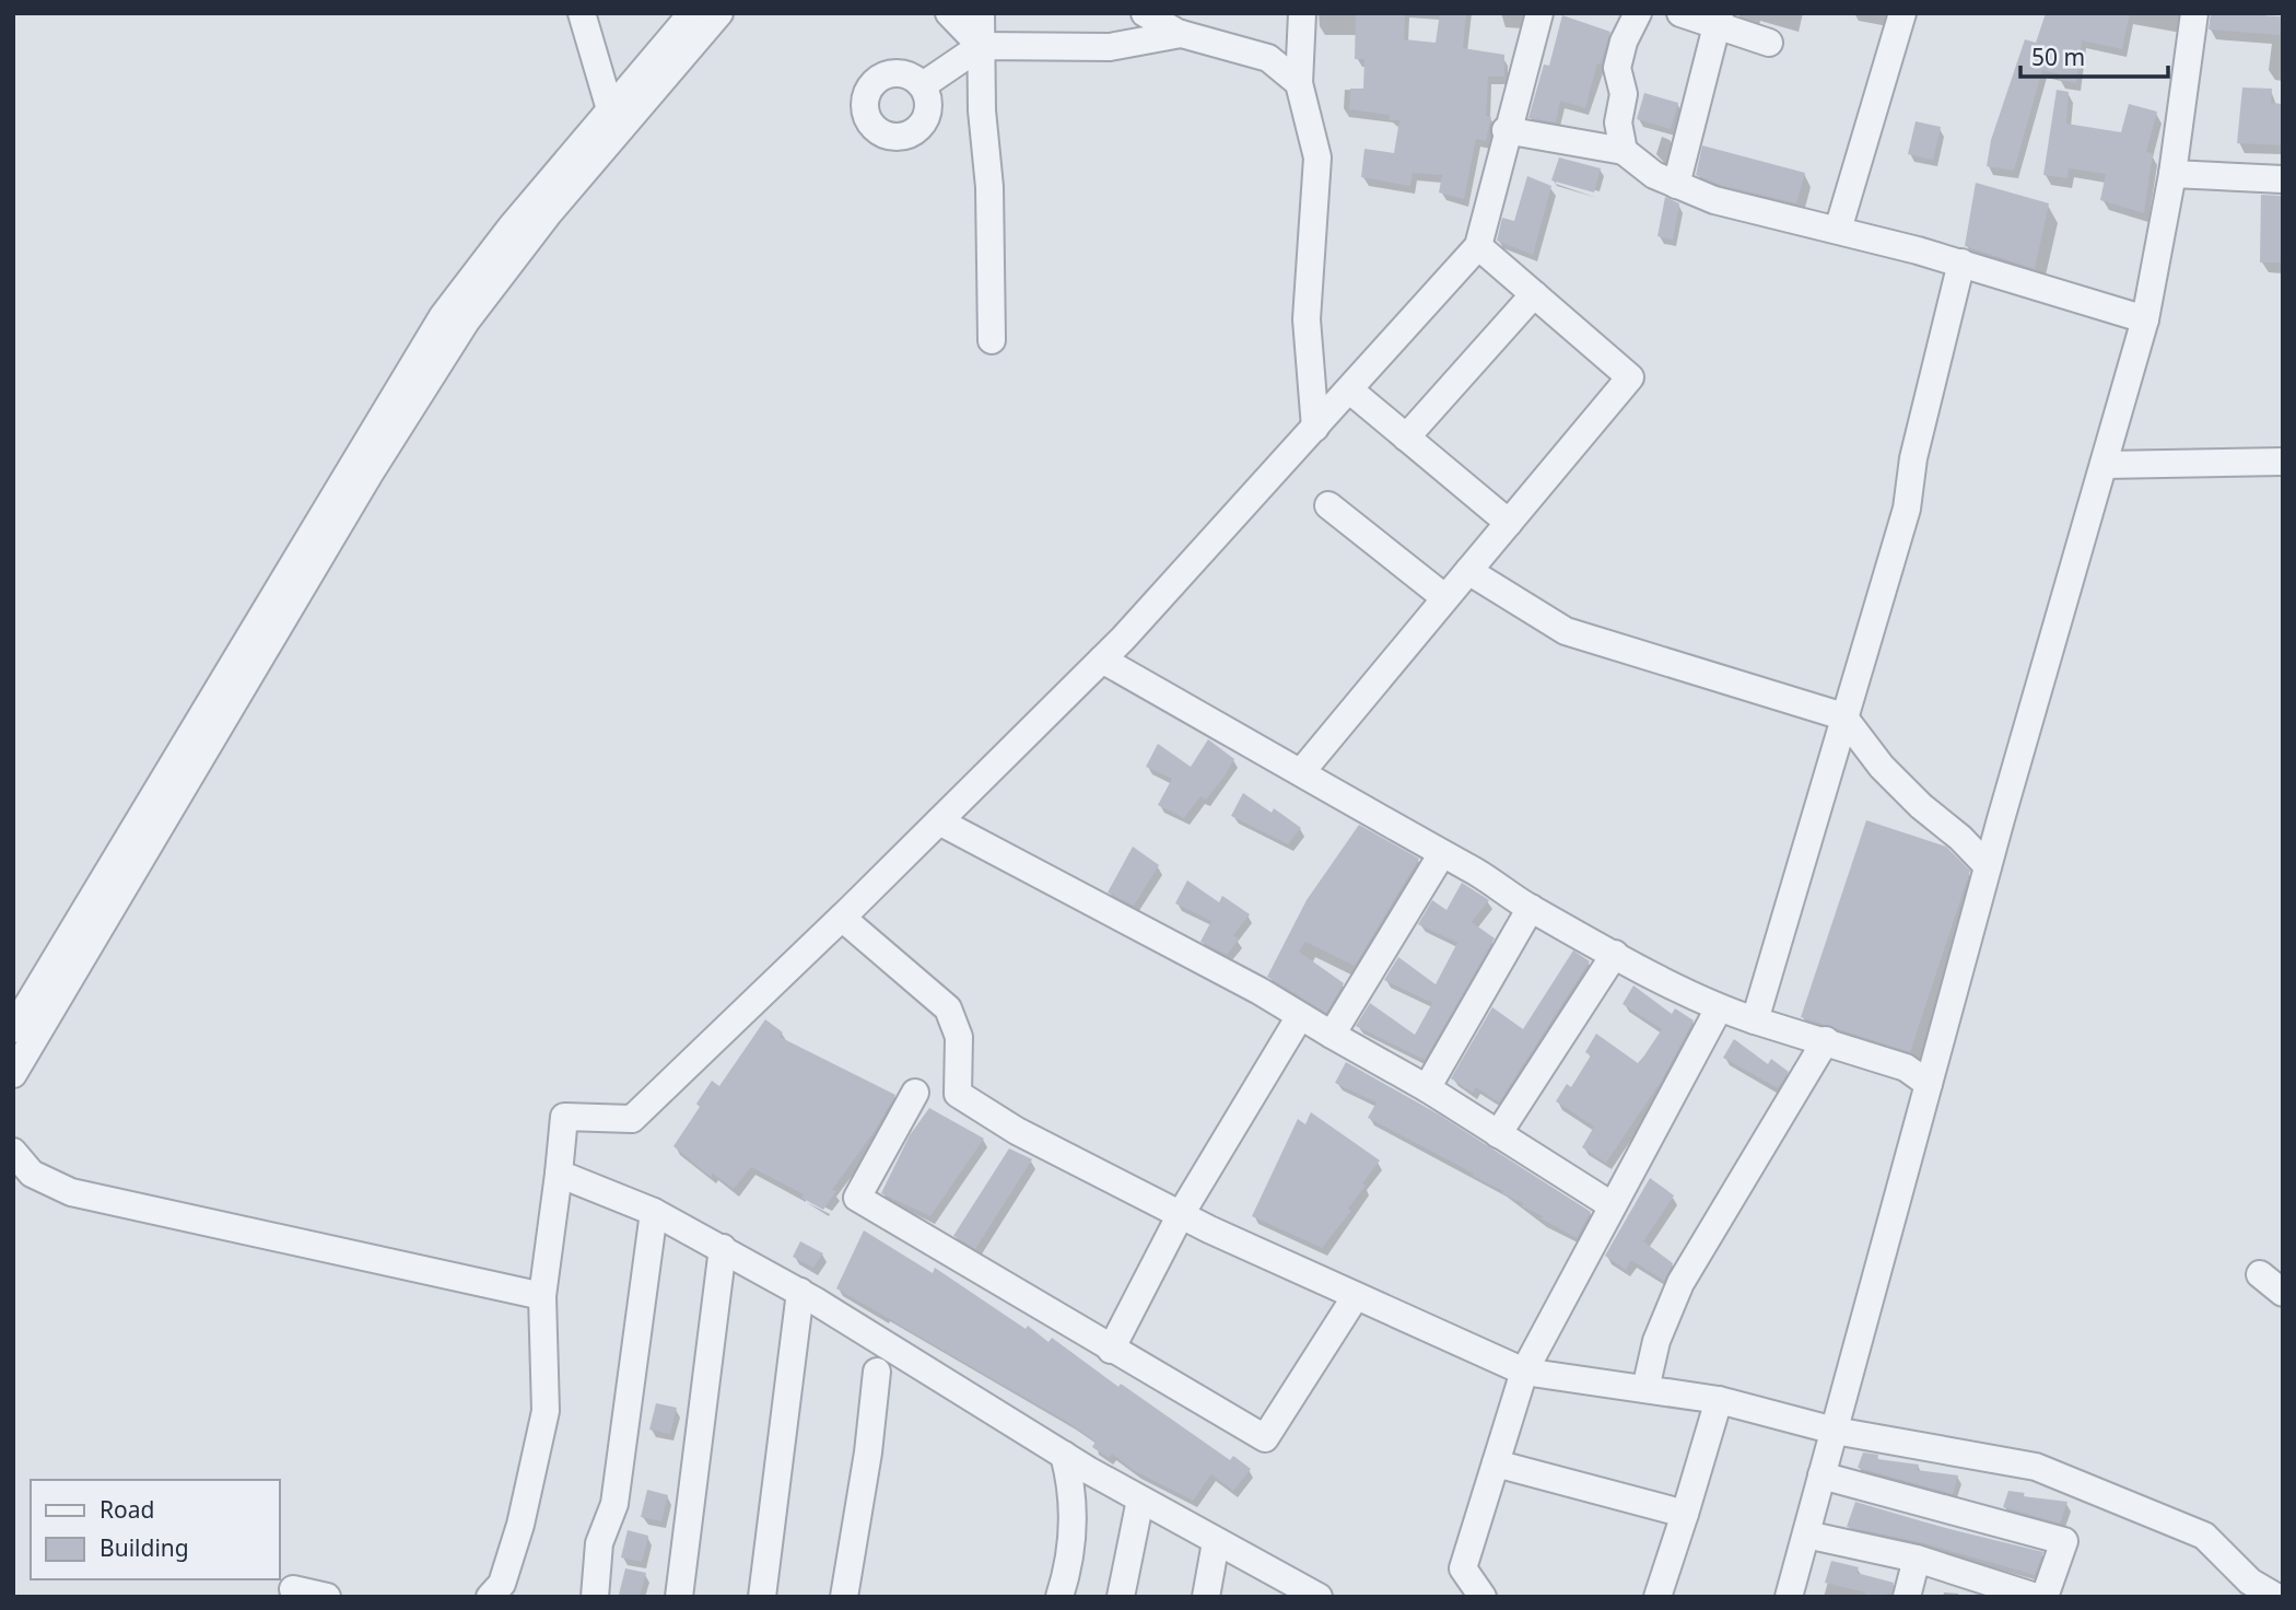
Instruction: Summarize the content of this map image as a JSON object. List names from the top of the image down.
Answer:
{
  "legend": ["Road", "Building"],
  "scale_bar": "50 m"
}
